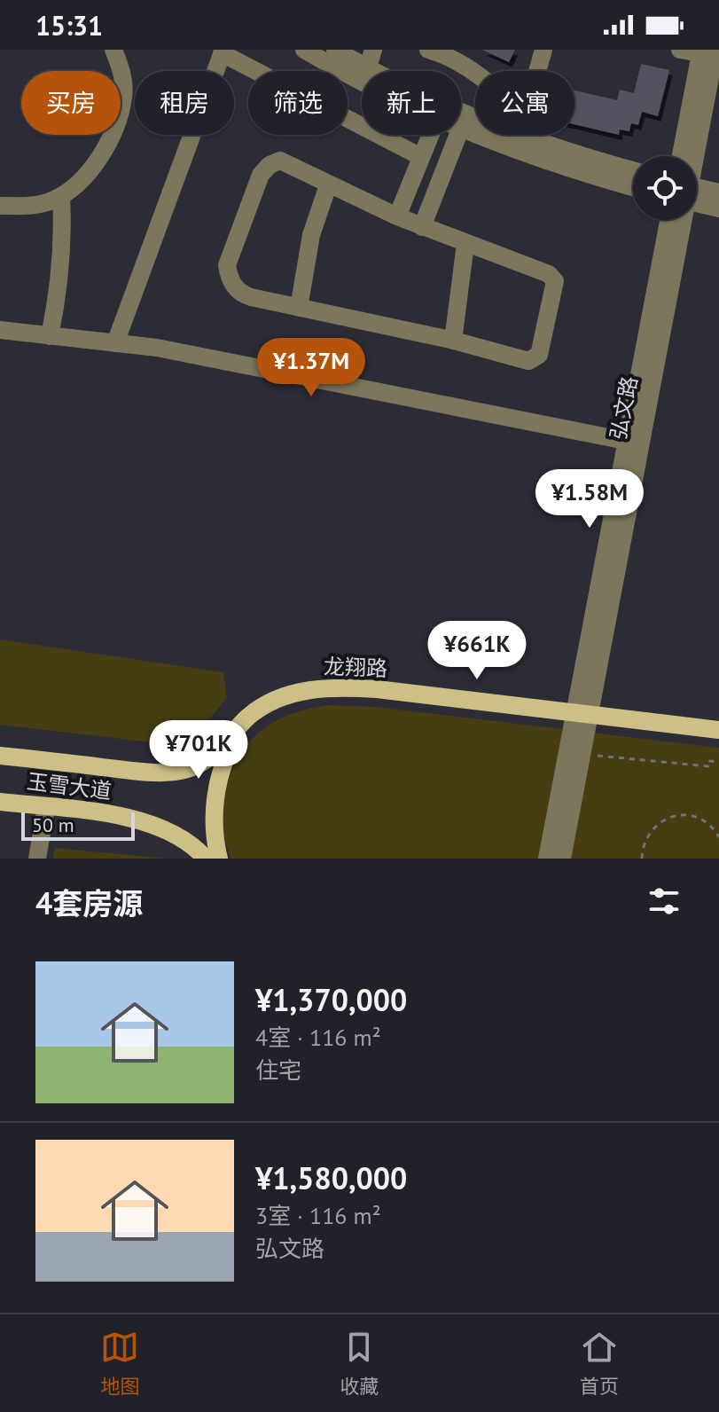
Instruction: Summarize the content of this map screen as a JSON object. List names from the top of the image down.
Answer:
{
  "streets": {
    "main road": ["龙翔路", "玉雪大道"],
    "street": ["弘文路"]
  },
  "crossings": [
    ["弘文路", "龙翔路"],
    ["龙翔路", "玉雪大道"]
  ],
  "scale_bar": "50 m",
  "page": {
    "status": "15:31",
    "chip": [
      "买房",
      "租房",
      "筛选",
      "新上",
      "公寓"
    ],
    "price": [
      "¥1.37M",
      "¥1.58M",
      "¥661K",
      "¥701K"
    ],
    "scale": "50 m",
    "heading": "4套房源",
    "list": [
      {
        "name": "¥1,370,000",
        "note": "4室 · 116 m² · 住宅"
      },
      {
        "name": "¥1,580,000",
        "note": "3室 · 116 m² · 弘文路"
      }
    ],
    "tabs": ["地图", "收藏", "首页"]
  }
}
